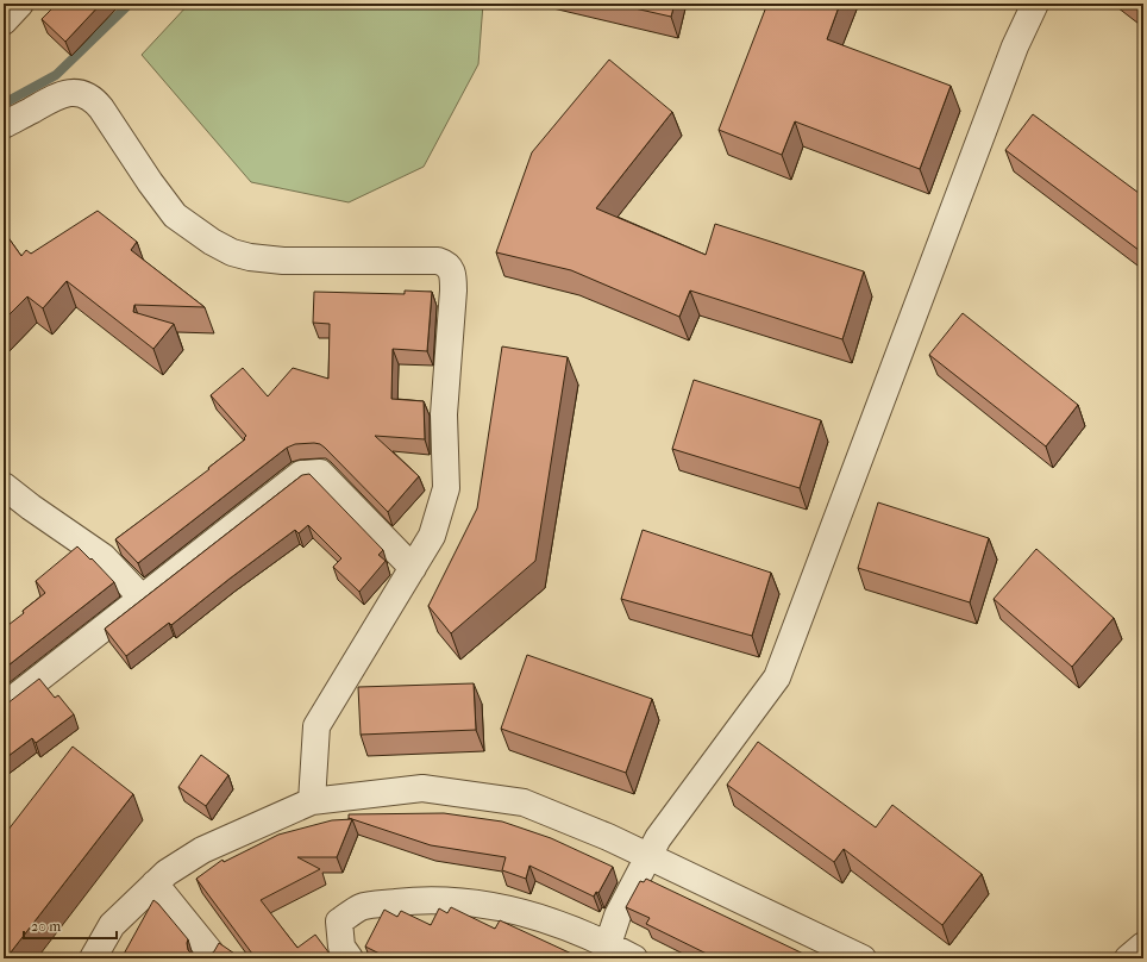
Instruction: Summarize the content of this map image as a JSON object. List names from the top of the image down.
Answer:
{
  "scale_bar": "20 m"
}
